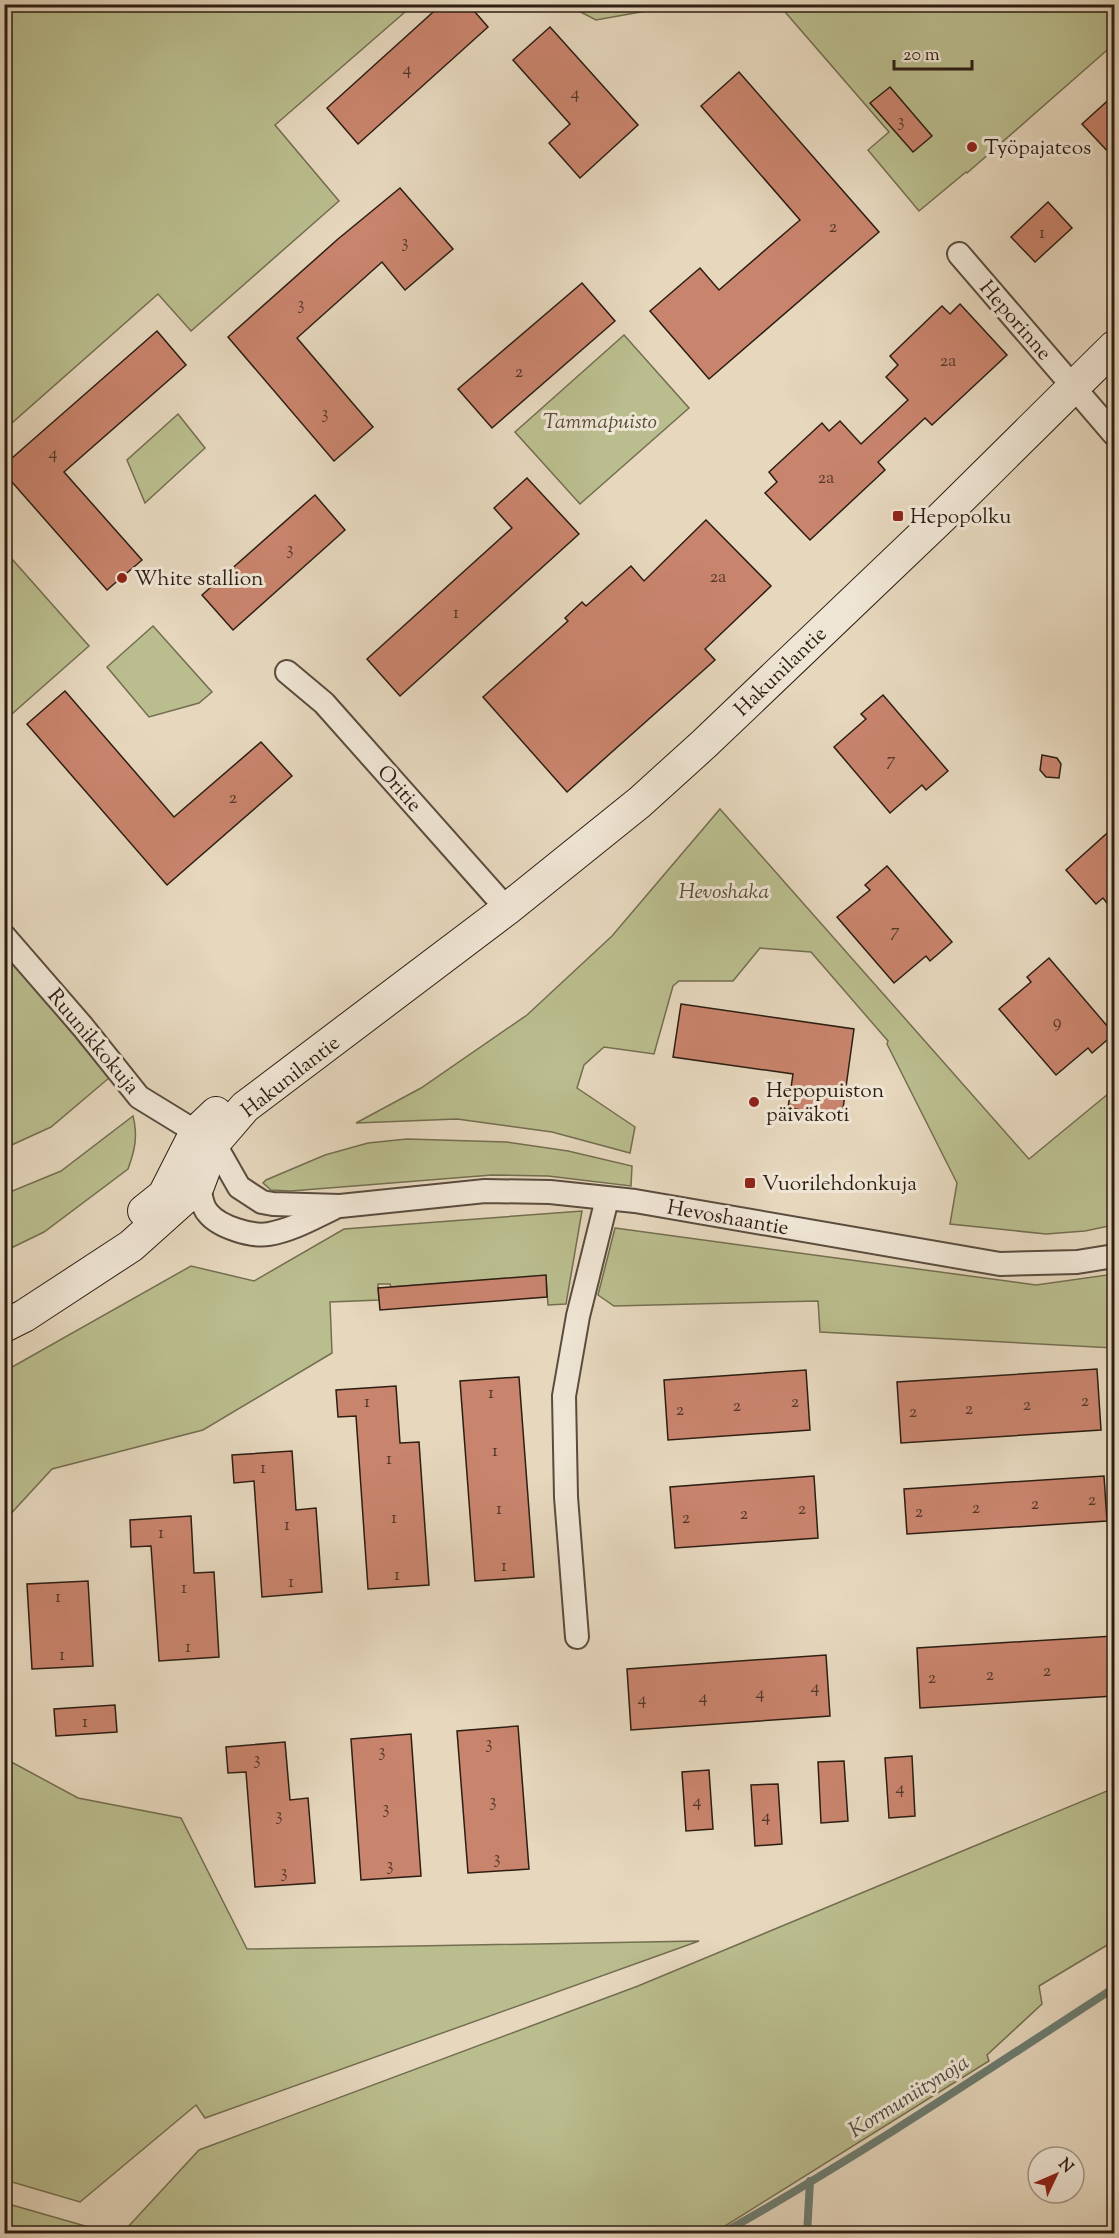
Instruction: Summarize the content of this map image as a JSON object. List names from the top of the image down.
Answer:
{
  "streets": {
    "main road": ["Hakunilantie"],
    "street": [
      "Heporinne",
      "Oritie",
      "Ruunikkokuja",
      "Hevoshaantie"
    ]
  },
  "crossings": [
    ["Heporinne", "Hakunilantie"],
    ["Hakunilantie", "Oritie"],
    ["Hakunilantie", "Ruunikkokuja"],
    ["Hakunilantie", "Hevoshaantie"],
    ["Ruunikkokuja", "Hevoshaantie"]
  ],
  "water": ["Kormuniitynoja"],
  "parks": ["Tammapuisto", "Hevoshaka"],
  "places": {
    "other": ["Työpajateos", "White stallion", "Hepopuiston päiväkoti"],
    "transit": ["Hepopolku", "Vuorilehdonkuja"]
  },
  "house_numbers": [
    "4",
    "4",
    "3",
    "2",
    "1",
    "3",
    "3",
    "2a",
    "2",
    "3",
    "4",
    "2a",
    "3",
    "2a",
    "1",
    "7",
    "2",
    "7",
    "9",
    "1",
    "2",
    "1",
    "2",
    "2",
    "2",
    "2",
    "2",
    "2",
    "1",
    "1",
    "1",
    "2",
    "2",
    "2",
    "1",
    "2",
    "2",
    "2",
    "1",
    "2",
    "1",
    "1",
    "1",
    "1",
    "1",
    "1",
    "1",
    "1",
    "1",
    "2",
    "2",
    "2",
    "4",
    "4",
    "4",
    "4",
    "1",
    "3",
    "3",
    "3",
    "4",
    "3",
    "4",
    "3",
    "3",
    "4",
    "3",
    "3",
    "3"
  ],
  "scale_bar": "20 m",
  "north": "top right"
}
